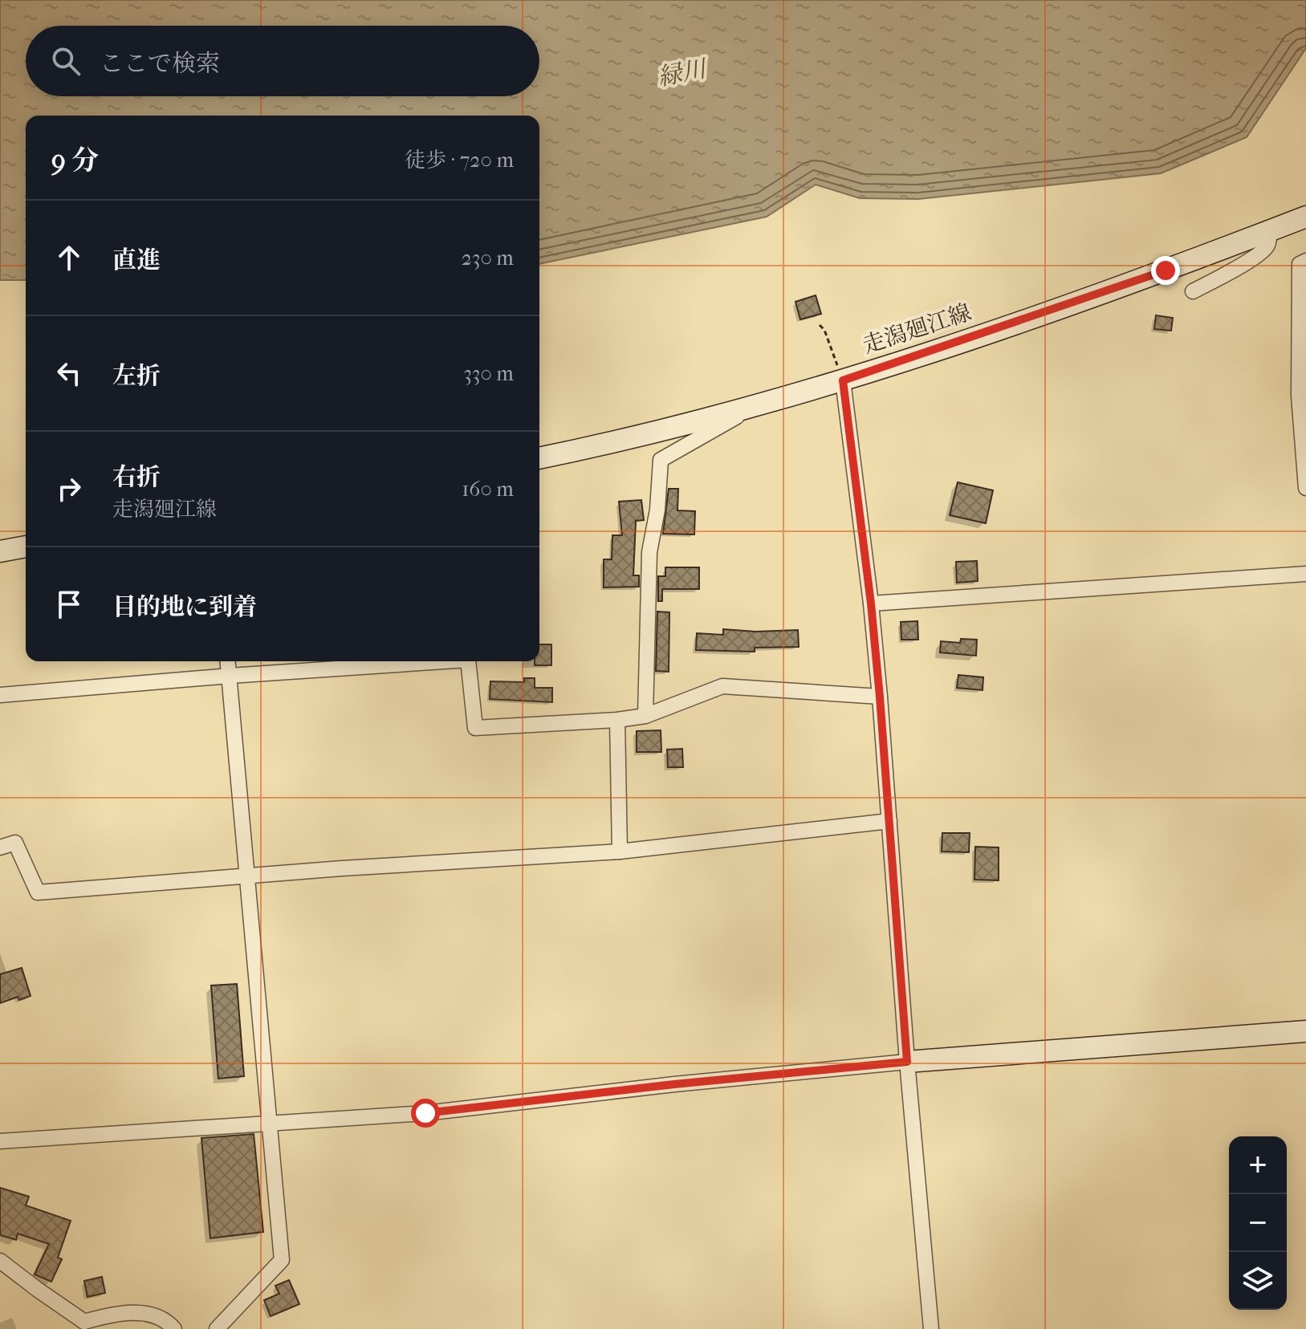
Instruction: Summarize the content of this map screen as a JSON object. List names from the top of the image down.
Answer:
{
  "streets": {
    "main road": ["走潟廻江線"]
  },
  "water": ["緑川"],
  "page": {
    "search": "ここで検索",
    "heading": ["9 分", "徒歩 · 720 m"],
    "list": [
      ["直進", "230 m"],
      ["左折", "330 m"],
      ["右折", "走潟廻江線", "160 m"],
      "目的地に到着"
    ],
    "map_buttons": ["+", "−"]
  }
}
